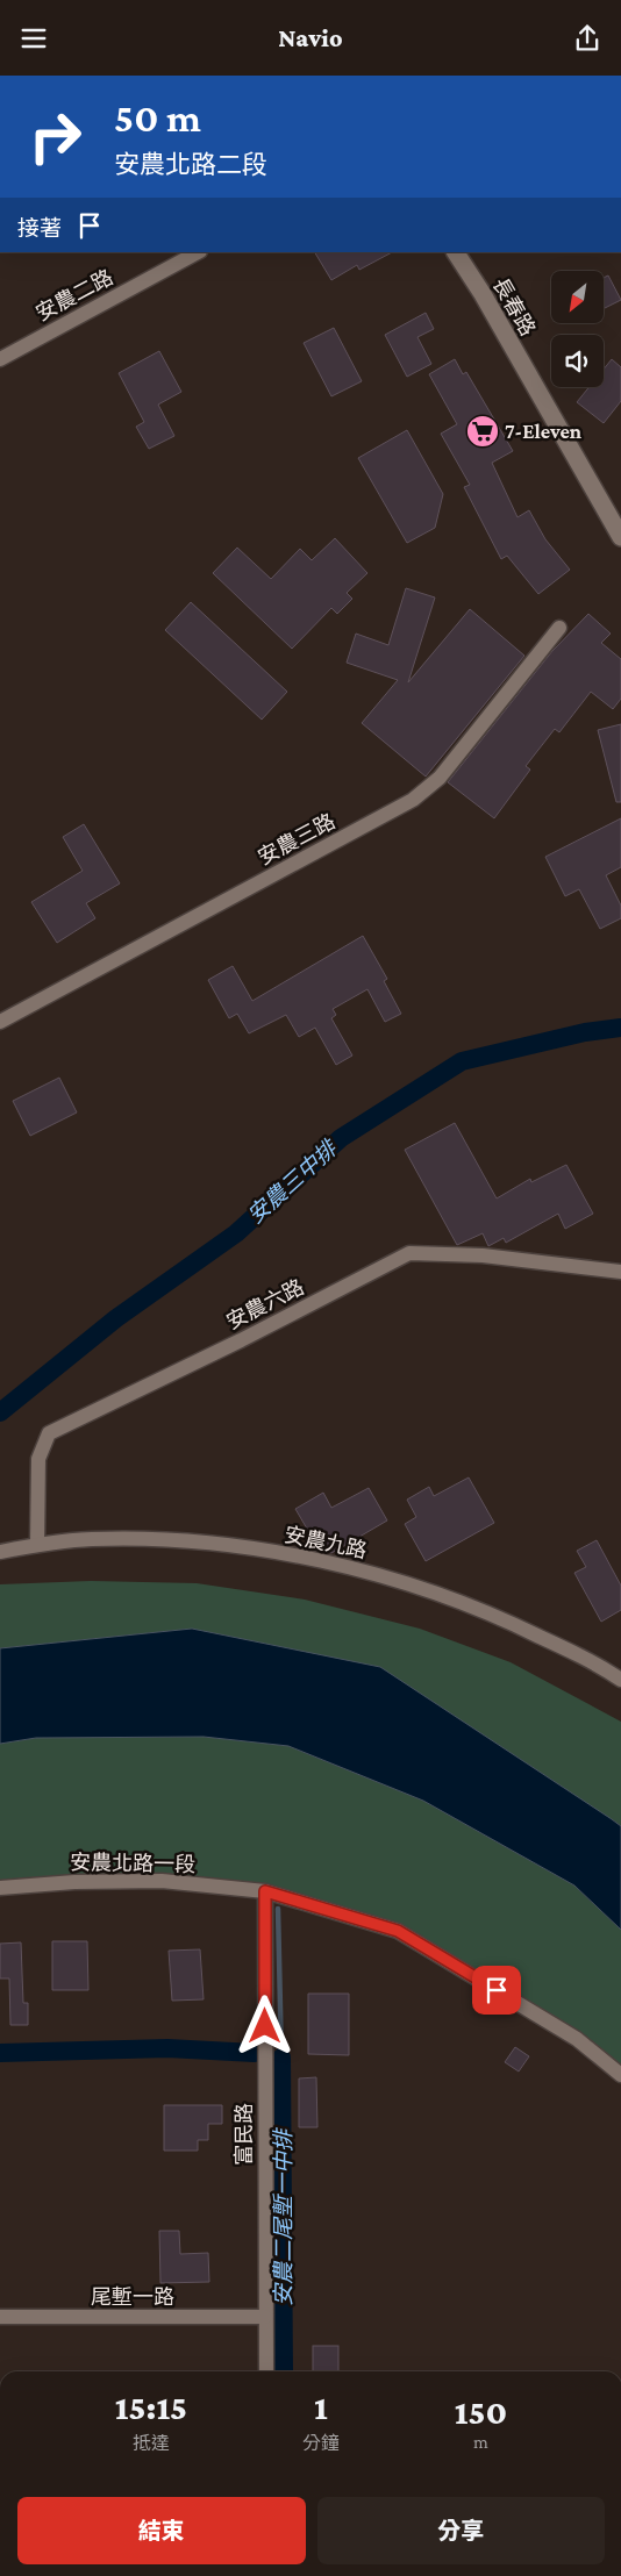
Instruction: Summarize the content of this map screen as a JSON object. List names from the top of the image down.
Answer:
{
  "streets": {
    "street": [
      "安農二路",
      "長春路",
      "安農三路",
      "安農六路",
      "安農九路",
      "安農北路一段",
      "富民路",
      "尾塹一路"
    ]
  },
  "crossings": [
    ["安農六路", "安農九路"],
    ["安農北路一段", "富民路"],
    ["富民路", "尾塹一路"]
  ],
  "water": ["安農三中排", "安農二尾塹一中排"],
  "places": {
    "supermarket": ["7-Eleven"]
  },
  "north": "bottom left",
  "page": {
    "header": "Navio",
    "turn": ["50 m", "安農北路二段"],
    "then": "接著",
    "eta": [
      "15:15",
      "抵達",
      "1",
      "分鐘",
      "150",
      "m"
    ],
    "buttons": ["結束", "分享"]
  }
}
